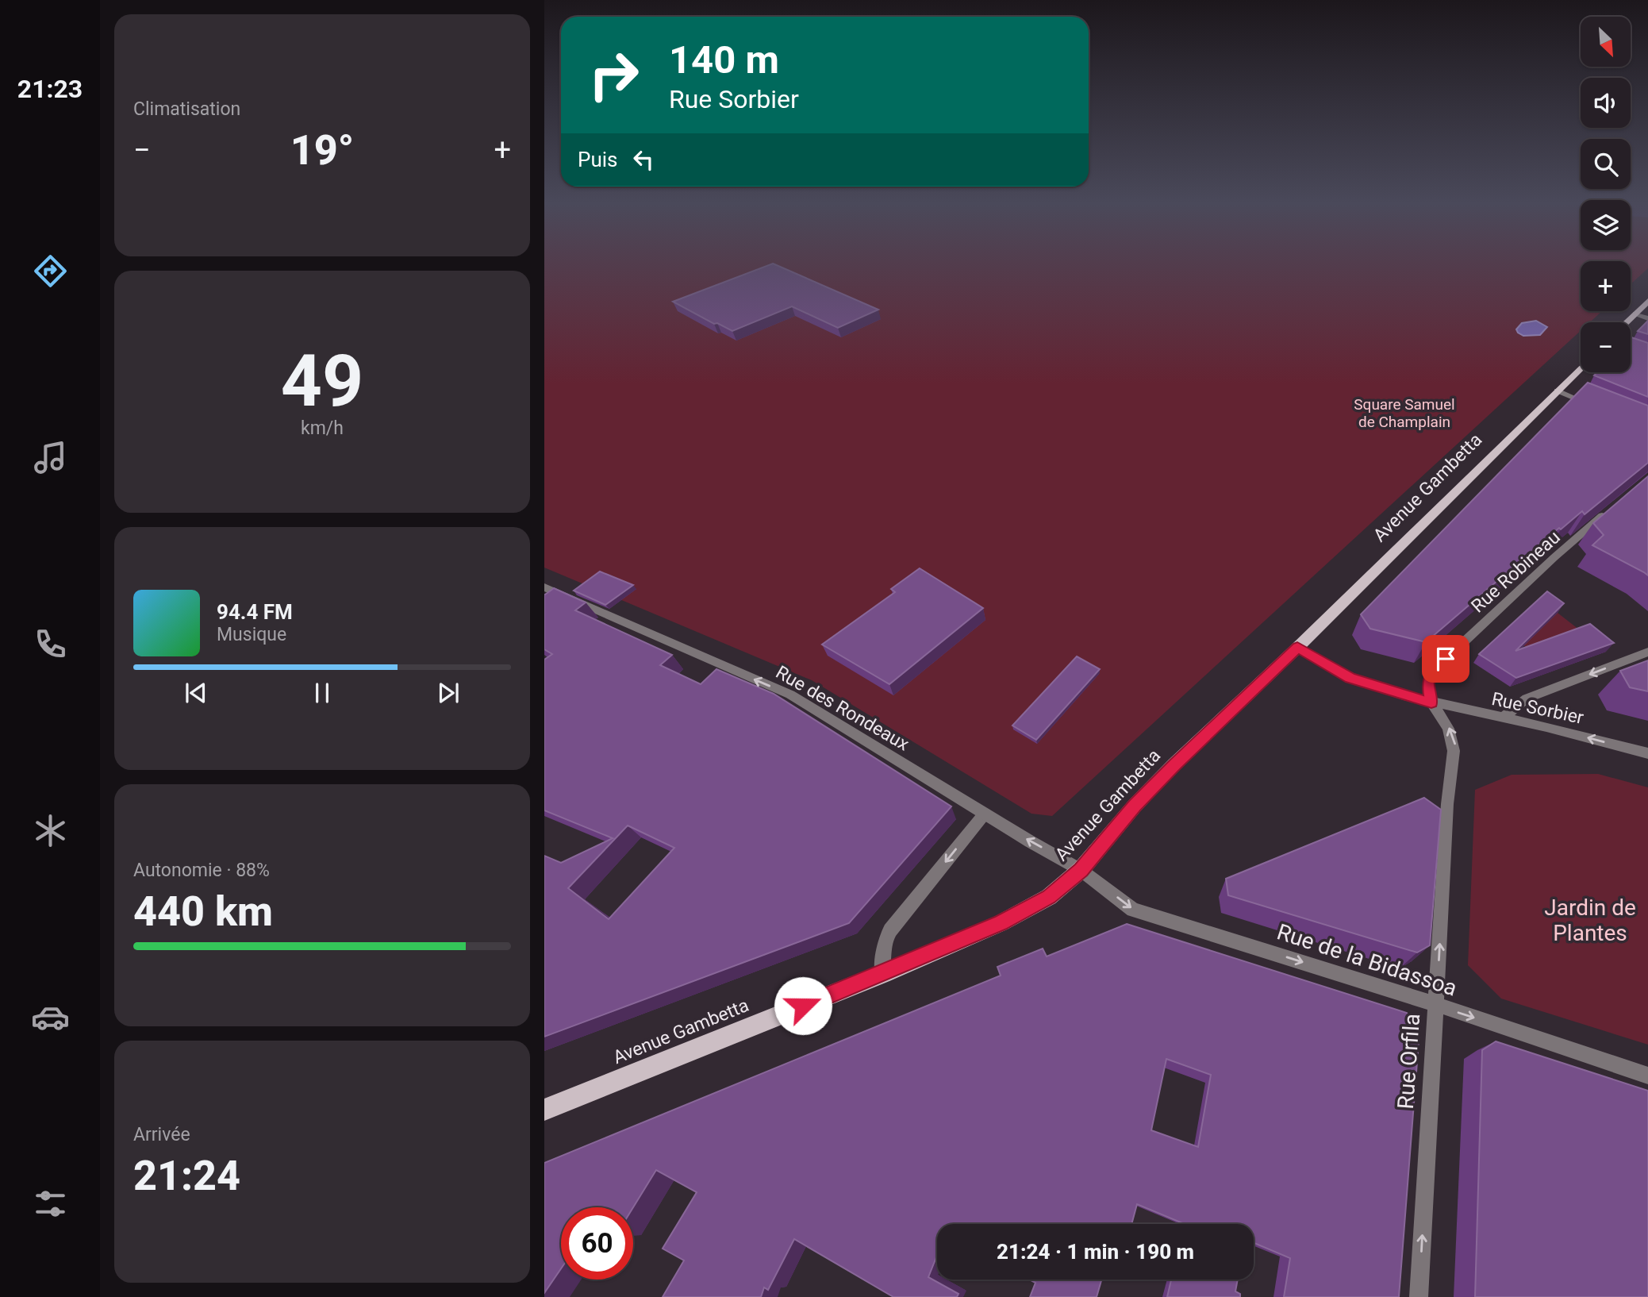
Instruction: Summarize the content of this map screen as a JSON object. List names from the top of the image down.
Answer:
{
  "streets": {
    "main road": ["Avenue Gambetta"],
    "street": [
      "Rue Robineau",
      "Rue des Rondeaux",
      "Rue Sorbier",
      "Rue de la Bidassoa",
      "Rue Orfila"
    ]
  },
  "crossings": [
    ["Avenue Gambetta", "Rue des Rondeaux"],
    ["Avenue Gambetta", "Rue Sorbier"],
    ["Avenue Gambetta", "Rue de la Bidassoa"],
    ["Rue Robineau", "Rue Sorbier"],
    ["Rue Robineau", "Rue Orfila"],
    ["Rue des Rondeaux", "Rue de la Bidassoa"],
    ["Rue Sorbier", "Rue Orfila"],
    ["Rue de la Bidassoa", "Rue Orfila"]
  ],
  "one_way": [
    "Rue des Rondeaux",
    "Rue Sorbier",
    "Rue de la Bidassoa",
    "Rue Orfila"
  ],
  "parks": ["Square Samuel de Champlain", "Jardin de Plantes"],
  "north": "bottom right",
  "page": {
    "tabs": "21:23",
    "tile": [
      "Climatisation",
      ["49", "km/h"],
      ["Autonomie · 88%", "440 km"],
      ["Arrivée", "21:24"]
    ],
    "map_buttons": ["+", "−"],
    "turn": ["140 m", "Rue Sorbier"],
    "heat": ["−", "19°", "+"],
    "then": "Puis",
    "song": ["94.4 FM", "Musique"],
    "limit": "60",
    "trip": "21:24 · 1 min · 190 m"
  }
}
